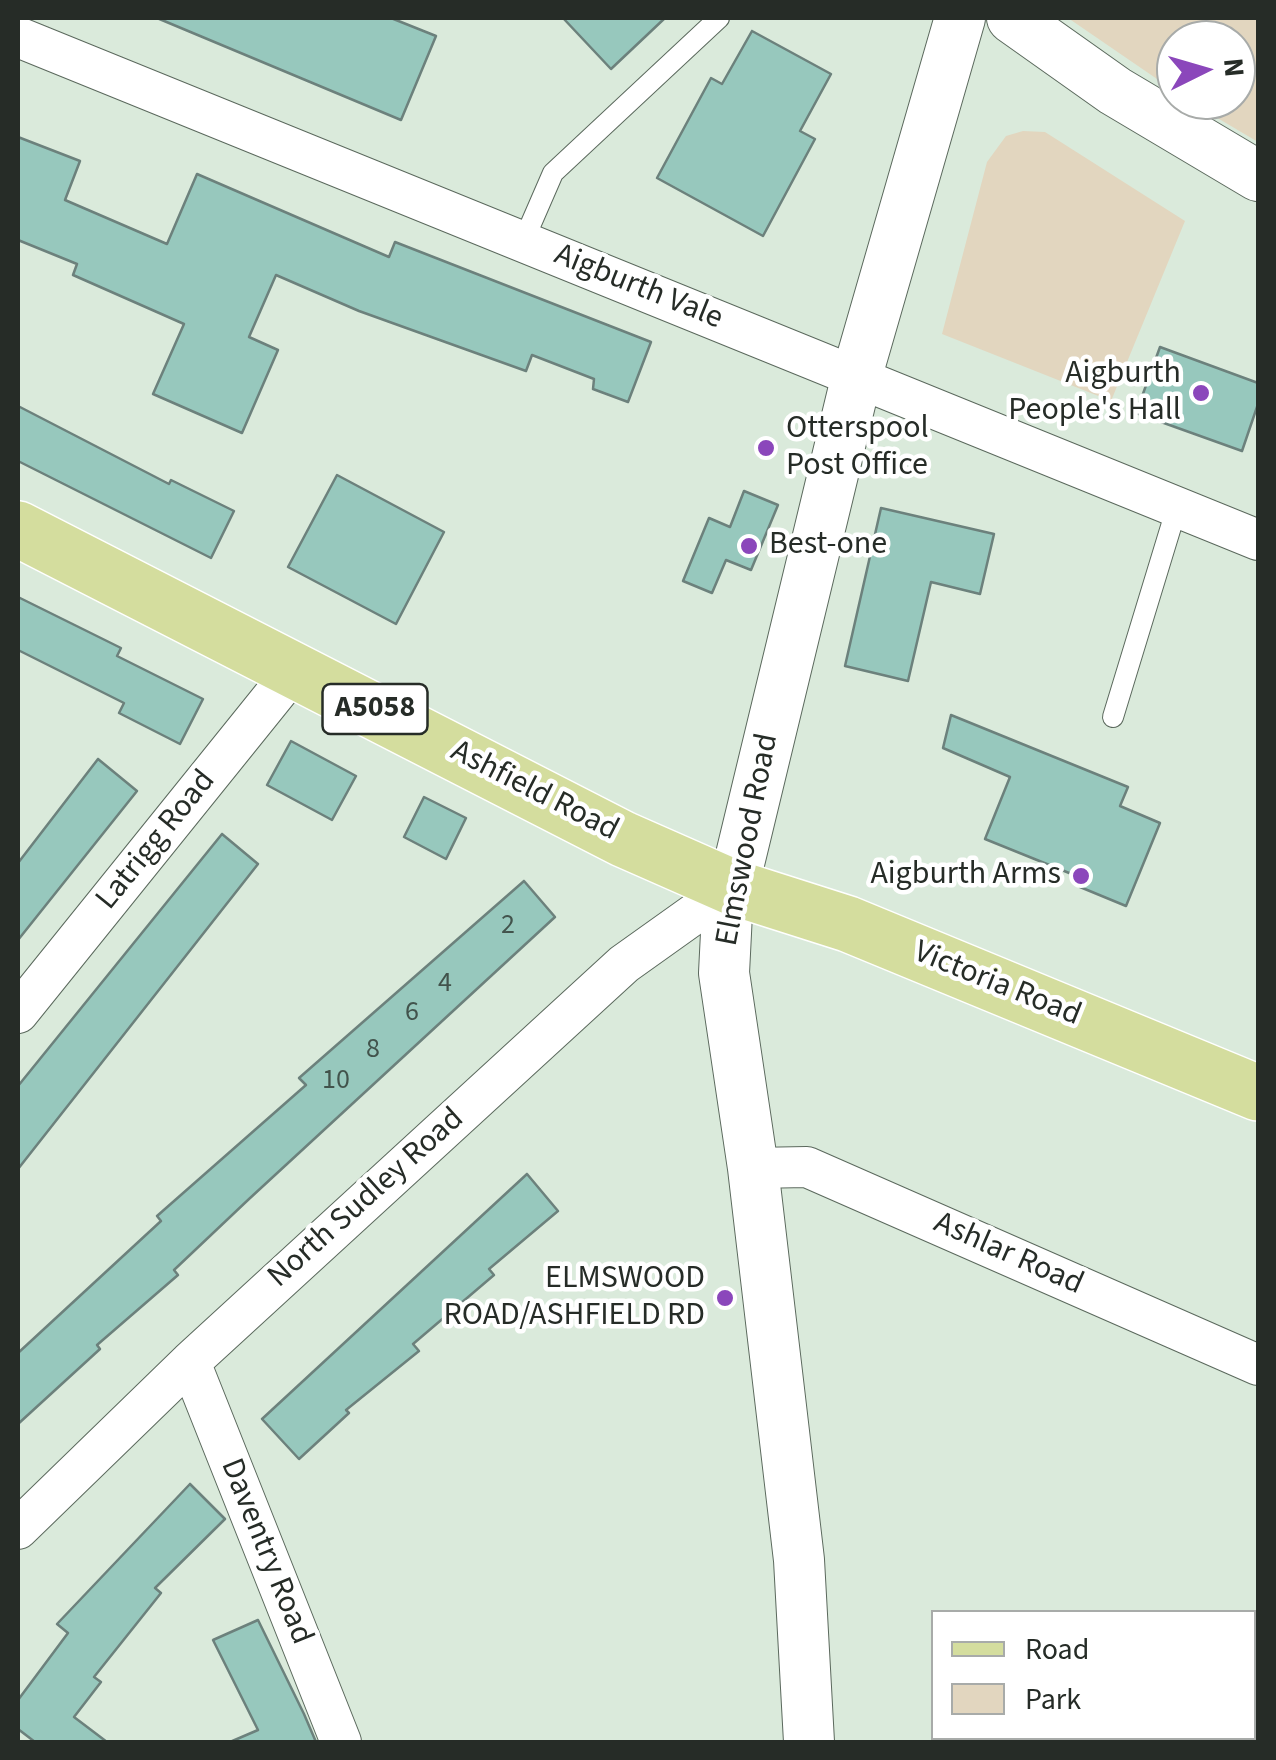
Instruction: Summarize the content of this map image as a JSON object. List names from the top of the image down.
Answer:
{
  "streets": {
    "main road": ["A5058", "Ashfield Road", "Victoria Road"],
    "street": [
      "Aigburth Vale",
      "Elmswood Road",
      "Latrigg Road",
      "North Sudley Road",
      "Ashlar Road",
      "Daventry Road"
    ]
  },
  "crossings": [
    ["Aigburth Vale", "Elmswood Road"],
    ["Ashfield Road", "Elmswood Road"],
    ["Ashfield Road", "Latrigg Road"],
    ["Ashfield Road", "Victoria Road"],
    ["Ashfield Road", "North Sudley Road"],
    ["Elmswood Road", "Victoria Road"],
    ["Elmswood Road", "North Sudley Road"],
    ["Elmswood Road", "Ashlar Road"],
    ["Victoria Road", "North Sudley Road"],
    ["North Sudley Road", "Daventry Road"]
  ],
  "places": [
    "Aigburth People's Hall",
    "Otterspool Post Office",
    "Best-one",
    "Aigburth Arms",
    "ELMSWOOD ROAD/ASHFIELD RD"
  ],
  "house_numbers": [
    "2",
    "4",
    "6",
    "8",
    "10"
  ],
  "legend": ["Road", "Park"],
  "north": "right"
}
